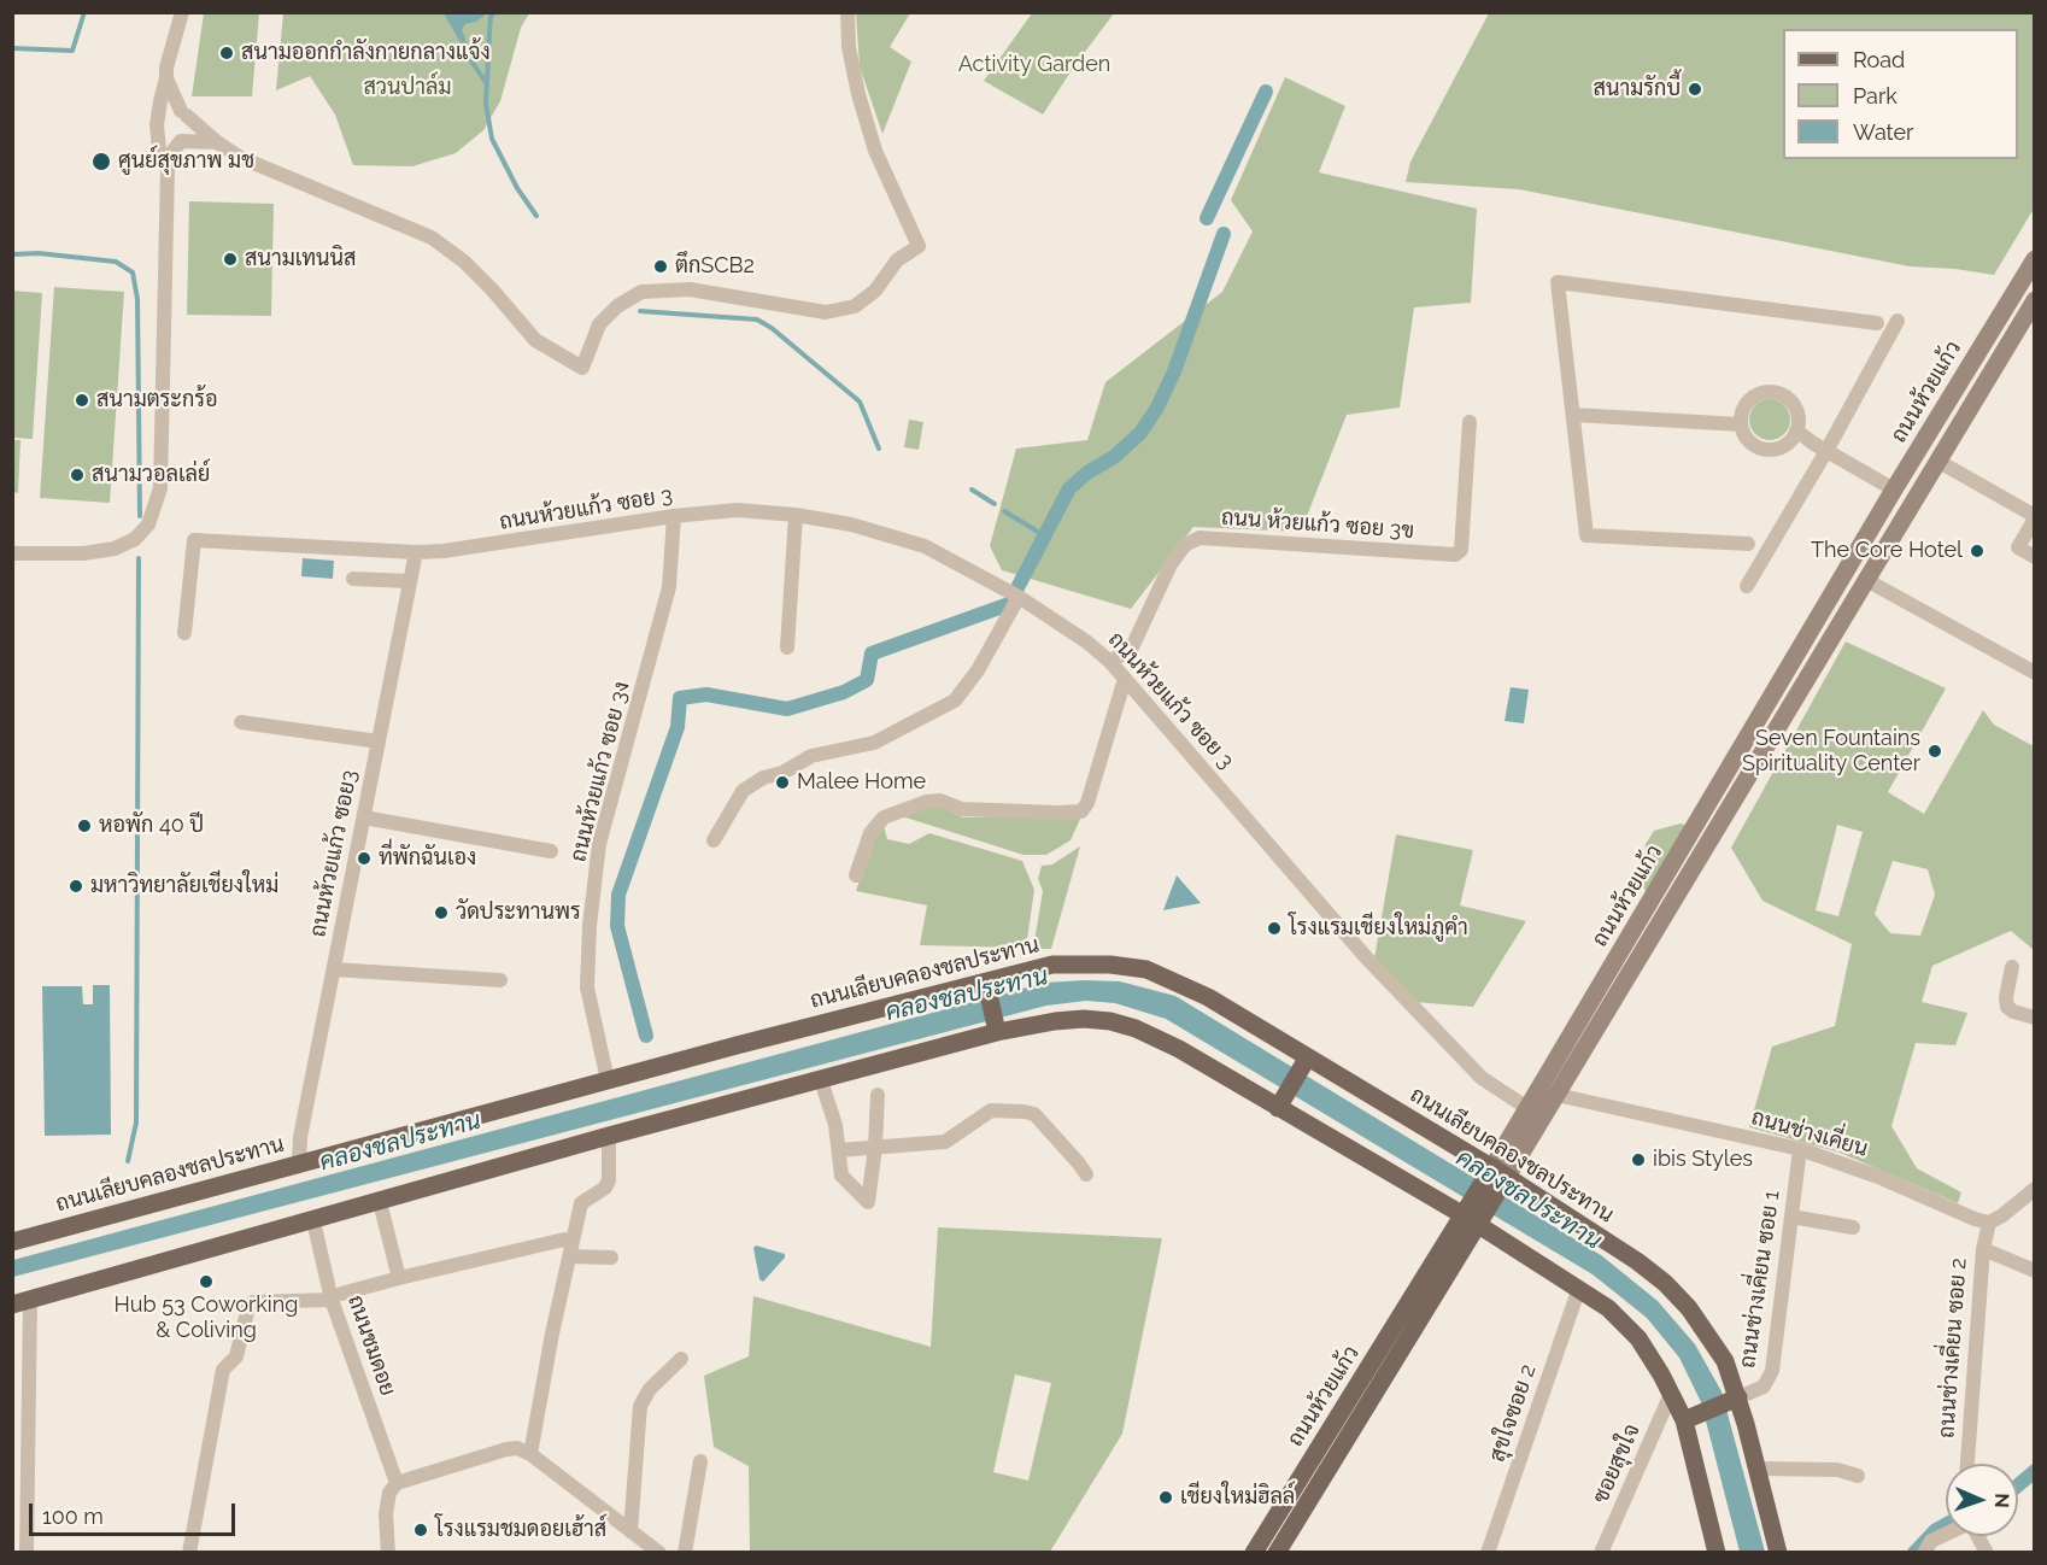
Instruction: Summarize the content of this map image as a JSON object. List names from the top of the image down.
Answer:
{
  "streets": {
    "main road": ["ถนนห้วยแก้ว", "ถนนเลียบคลองชลประทาน"],
    "street": [
      "ถนนห้วยแก้ว ซอย 3",
      "ถนน ห้วยแก้ว ซอย 3ข",
      "ถนนห้วยแก้ว ซอย 3ง",
      "ถนนห้วยแก้ว ซอย3",
      "ถนนช่างเคี่ยน",
      "ถนนช่างเคี่ยน ซอย 1",
      "ถนนชมดอย",
      "ถนนช่างเคี่ยน ซอย 2",
      "สุขใจซอย 2",
      "ซอยสุขใจ"
    ]
  },
  "crossings": [
    ["ถนนห้วยแก้ว", "ถนนห้วยแก้ว ซอย 3"],
    ["ถนนห้วยแก้ว", "ถนนเลียบคลองชลประทาน"],
    ["ถนนห้วยแก้ว", "ถนนช่างเคี่ยน"],
    ["ถนนห้วยแก้ว ซอย 3", "ถนน ห้วยแก้ว ซอย 3ข"],
    ["ถนนห้วยแก้ว ซอย 3", "ถนนห้วยแก้ว ซอย 3ง"],
    ["ถนนห้วยแก้ว ซอย 3", "ถนนห้วยแก้ว ซอย3"],
    ["ถนนห้วยแก้ว ซอย 3ง", "ถนนเลียบคลองชลประทาน"],
    ["ถนนห้วยแก้ว ซอย3", "ถนนเลียบคลองชลประทาน"],
    ["ถนนเลียบคลองชลประทาน", "ถนนช่างเคี่ยน ซอย 1"],
    ["ถนนช่างเคี่ยน", "ถนนช่างเคี่ยน ซอย 1"],
    ["ถนนช่างเคี่ยน", "ถนนช่างเคี่ยน ซอย 2"]
  ],
  "water": ["คลองชลประทาน"],
  "parks": ["Activity Garden", "สวนปาล์ม"],
  "places": [
    "สนามออกกำลังกายกลางแจ้ง",
    "สนามรักบี้",
    "ศูนย์สุขภาพ มช",
    "สนามเทนนิส",
    "ตึกSCB2",
    "สนามตระกร้อ",
    "สนามวอลเล่ย์",
    "The Core Hotel",
    "Seven Fountains Spirituality Center",
    "Malee Home",
    "หอพัก 40 ปี",
    "ที่พักฉันเอง",
    "มหาวิทยาลัยเชียงใหม่",
    "วัดประทานพร",
    "โรงแรมเชียงใหม่ภูคำ",
    "ibis Styles",
    "Hub 53 Coworking & Coliving",
    "เชียงใหม่ฮิลล์",
    "โรงแรมชมดอยเฮ้าส์"
  ],
  "legend": ["Road", "Park", "Water"],
  "scale_bar": "100 m",
  "north": "right"
}
